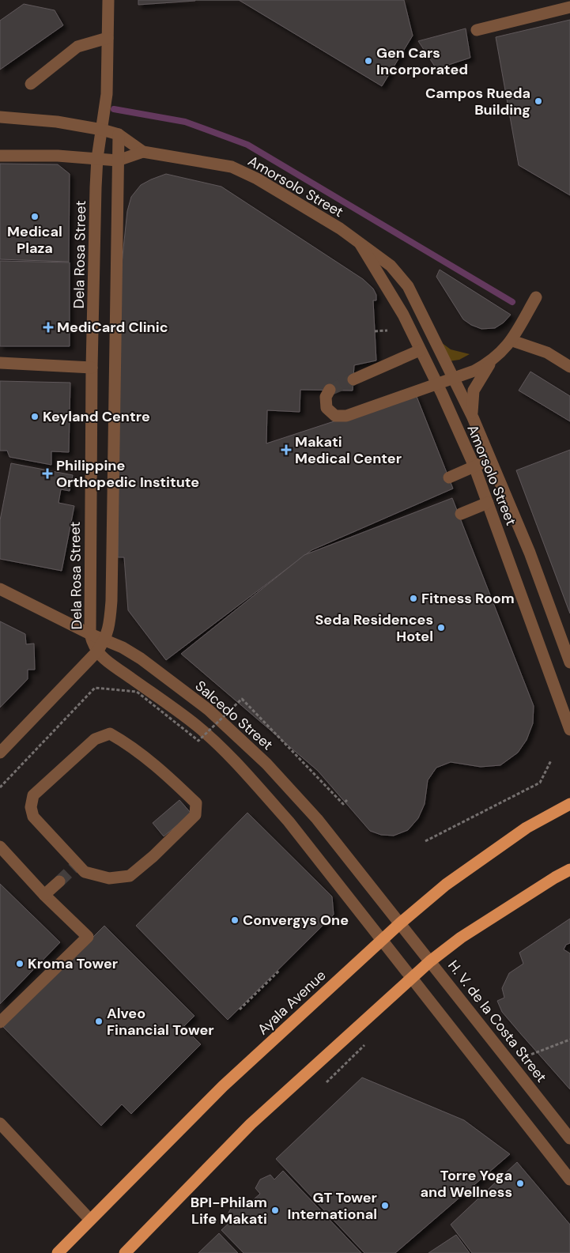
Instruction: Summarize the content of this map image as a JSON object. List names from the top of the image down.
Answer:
{
  "streets": {
    "main road": ["Ayala Avenue"],
    "street": [
      "Amorsolo Street",
      "Dela Rosa Street",
      "Salcedo Street",
      "H. V. de la Costa Street"
    ]
  },
  "crossings": [
    ["Amorsolo Street", "Dela Rosa Street"],
    ["Dela Rosa Street", "Salcedo Street"],
    ["Salcedo Street", "Ayala Avenue"],
    ["Salcedo Street", "H. V. de la Costa Street"],
    ["Ayala Avenue", "H. V. de la Costa Street"]
  ],
  "places": {
    "other": [
      "Gen Cars Incorporated",
      "Campos Rueda Building",
      "Medical Plaza",
      "Keyland Centre",
      "Fitness Room",
      "Seda Residences Hotel",
      "Convergys One",
      "Kroma Tower",
      "Alveo Financial Tower",
      "Torre Yoga and Wellness",
      "GT Tower International",
      "BPI-Philam Life Makati"
    ],
    "health": ["MediCard Clinic", "Makati Medical Center", "Philippine Orthopedic Institute"]
  }
}
